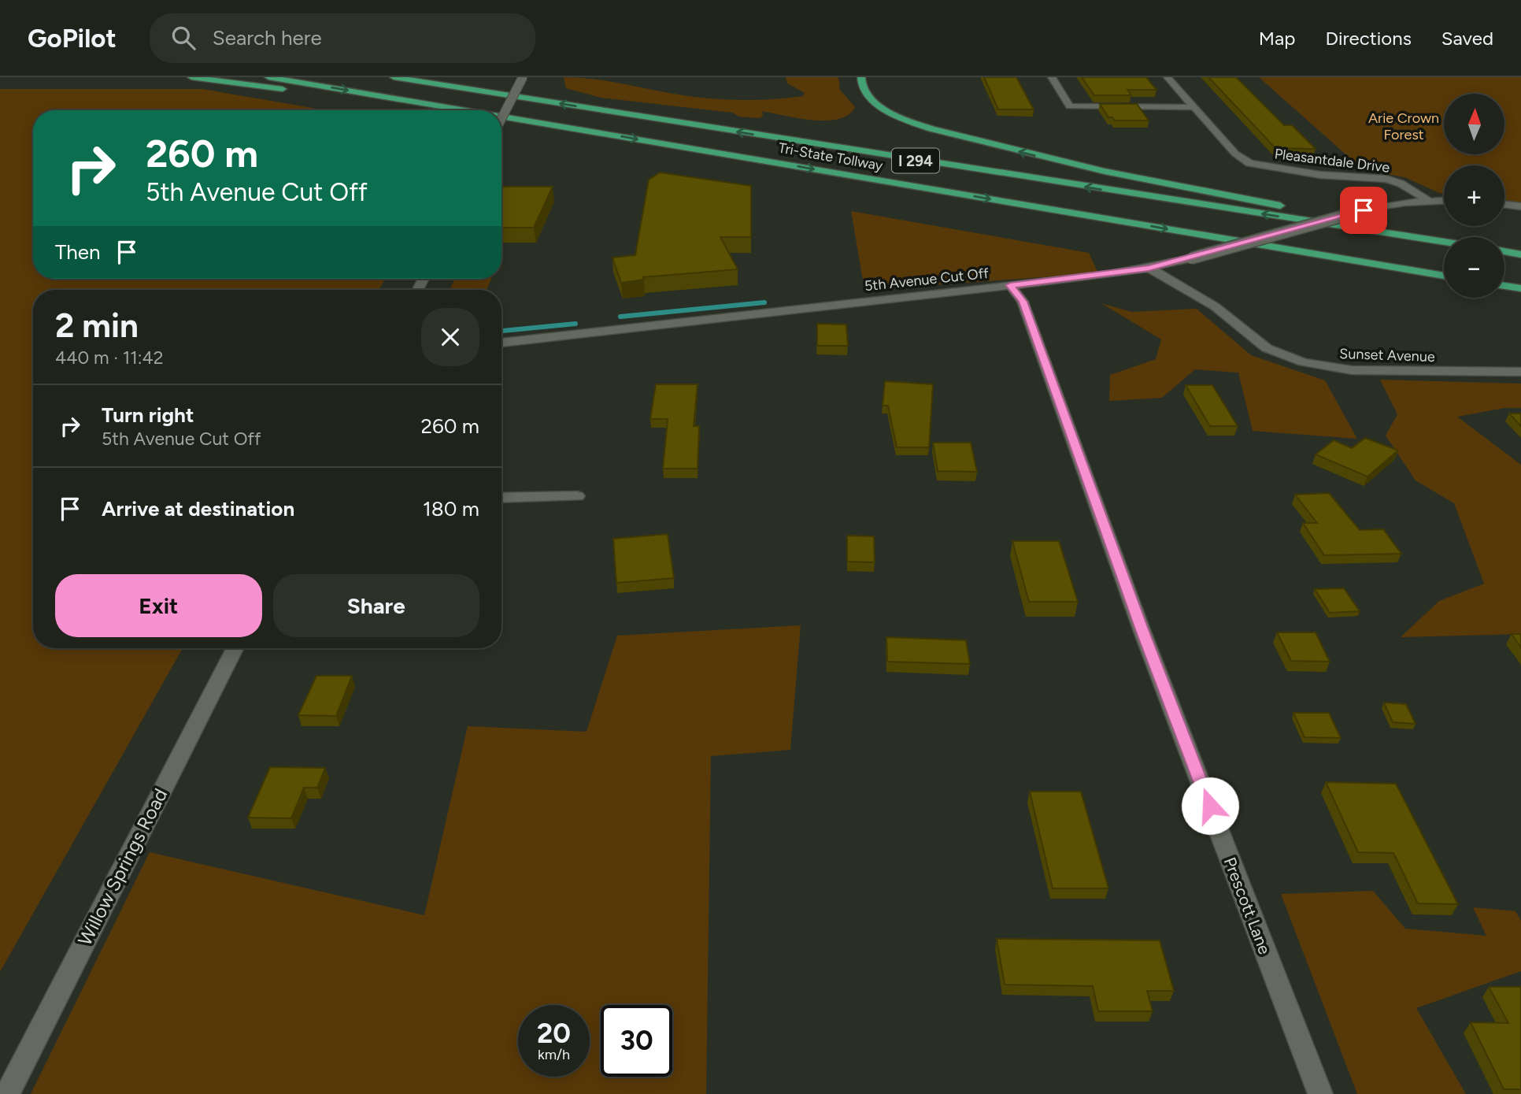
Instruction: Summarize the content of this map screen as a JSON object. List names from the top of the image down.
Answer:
{
  "streets": {
    "highway": ["Tri-State Tollway", "I 294"],
    "street": [
      "Pleasantdale Drive",
      "5th Avenue Cut Off",
      "Sunset Avenue",
      "Willow Springs Road",
      "Prescott Lane"
    ]
  },
  "crossings": [
    ["Pleasantdale Drive", "5th Avenue Cut Off"],
    ["5th Avenue Cut Off", "Sunset Avenue"],
    ["5th Avenue Cut Off", "Prescott Lane"]
  ],
  "parks": ["Arie Crown Forest"],
  "north": "top",
  "page": {
    "header": "GoPilot",
    "search": "Search here",
    "nav": ["Map", "Directions", "Saved"],
    "map_buttons": ["+", "−"],
    "turn": ["260 m", "5th Avenue Cut Off"],
    "then": "Then",
    "heading": ["2 min", "440 m · 11:42"],
    "list": [
      {
        "name": "Turn right",
        "note": "5th Avenue Cut Off",
        "value": "260 m"
      },
      {
        "name": "Arrive at destination",
        "value": "180 m"
      }
    ],
    "buttons": ["Exit", "Share"],
    "speed": "20 km/h",
    "limit": "30"
  }
}
